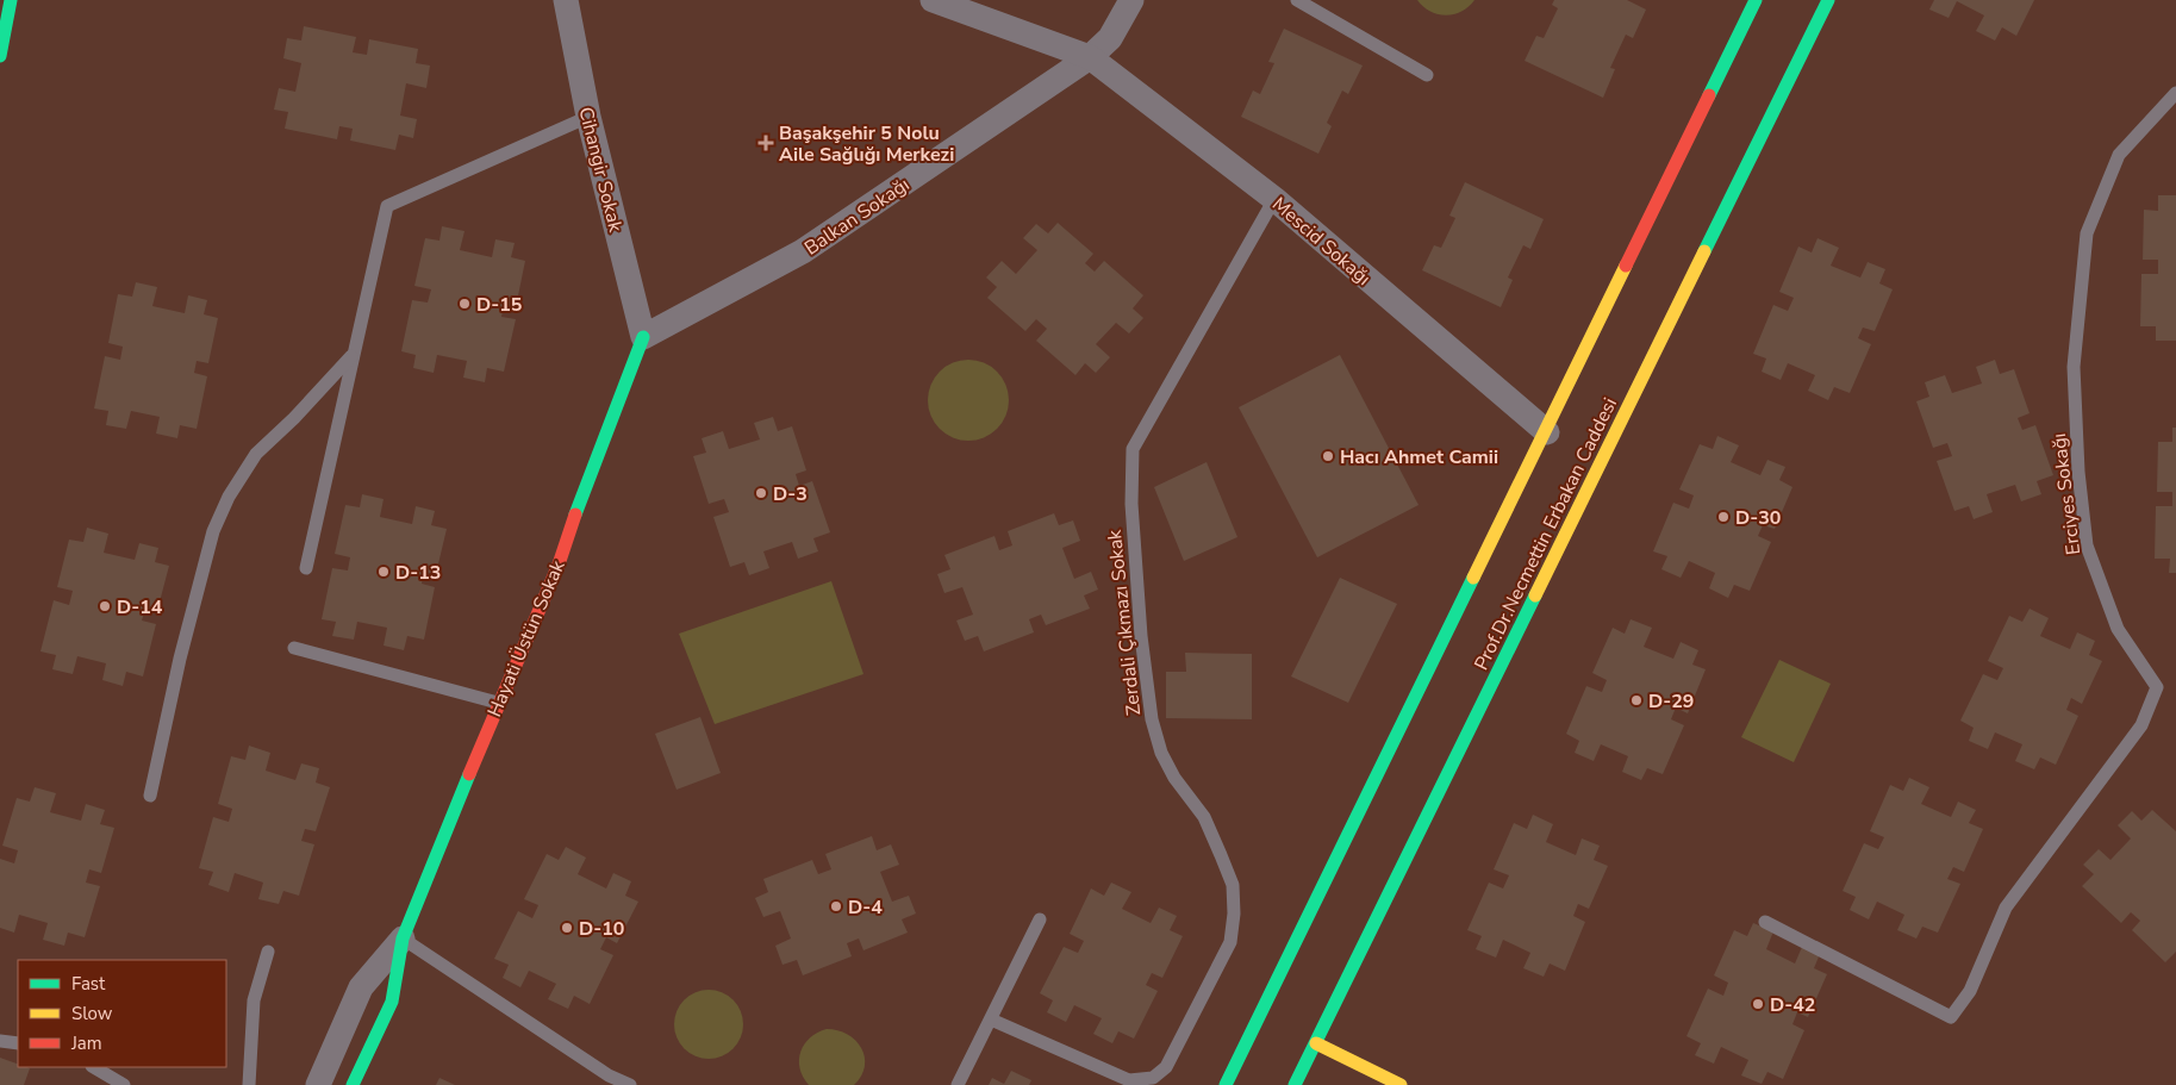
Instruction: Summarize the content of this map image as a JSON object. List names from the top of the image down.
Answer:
{
  "streets": {
    "main road": ["Prof.Dr.Necmettin Erbakan Caddesi", "Hayati Üstün Sokak"],
    "street": ["Cihangir Sokak", "Balkan Sokağı", "Mescid Sokağı"],
    "lane": ["Erciyes Sokağı", "Zerdali Çıkmazı Sokak"]
  },
  "crossings": [
    ["Cihangir Sokak", "Balkan Sokağı"],
    ["Cihangir Sokak", "Hayati Üstün Sokak"],
    ["Balkan Sokağı", "Mescid Sokağı"],
    ["Balkan Sokağı", "Hayati Üstün Sokak"],
    ["Mescid Sokağı", "Zerdali Çıkmazı Sokak"]
  ],
  "places": {
    "health": ["Başakşehir 5 Nolu Aile Sağlığı Merkezi"],
    "other": [
      "D-15",
      "Hacı Ahmet Camii",
      "D-3",
      "D-30",
      "D-13",
      "D-14",
      "D-29",
      "D-4",
      "D-10",
      "D-42"
    ]
  },
  "legend": ["Fast", "Slow", "Jam"]
}
